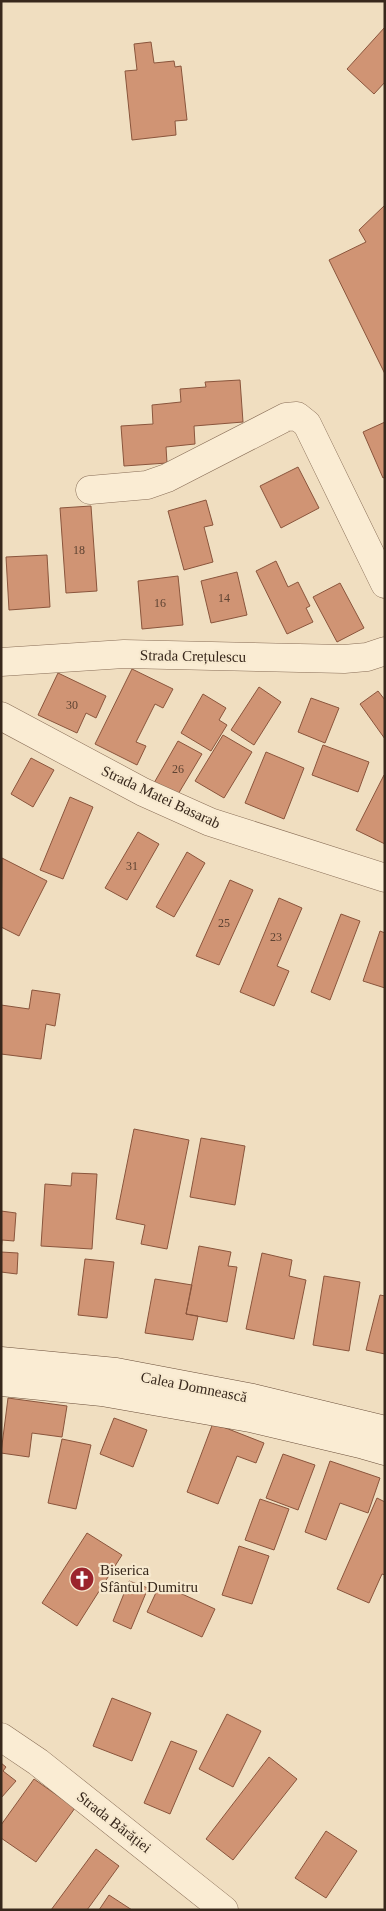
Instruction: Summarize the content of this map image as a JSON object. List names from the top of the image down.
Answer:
{
  "streets": {
    "street": [
      "Strada Crețulescu",
      "Strada Matei Basarab",
      "Calea Domnească",
      "Strada Bărăției"
    ]
  },
  "places": {
    "church": ["Biserica Sfântul Dumitru"]
  },
  "house_numbers": [
    "18",
    "14",
    "16",
    "30",
    "26",
    "31",
    "25",
    "23"
  ]
}
